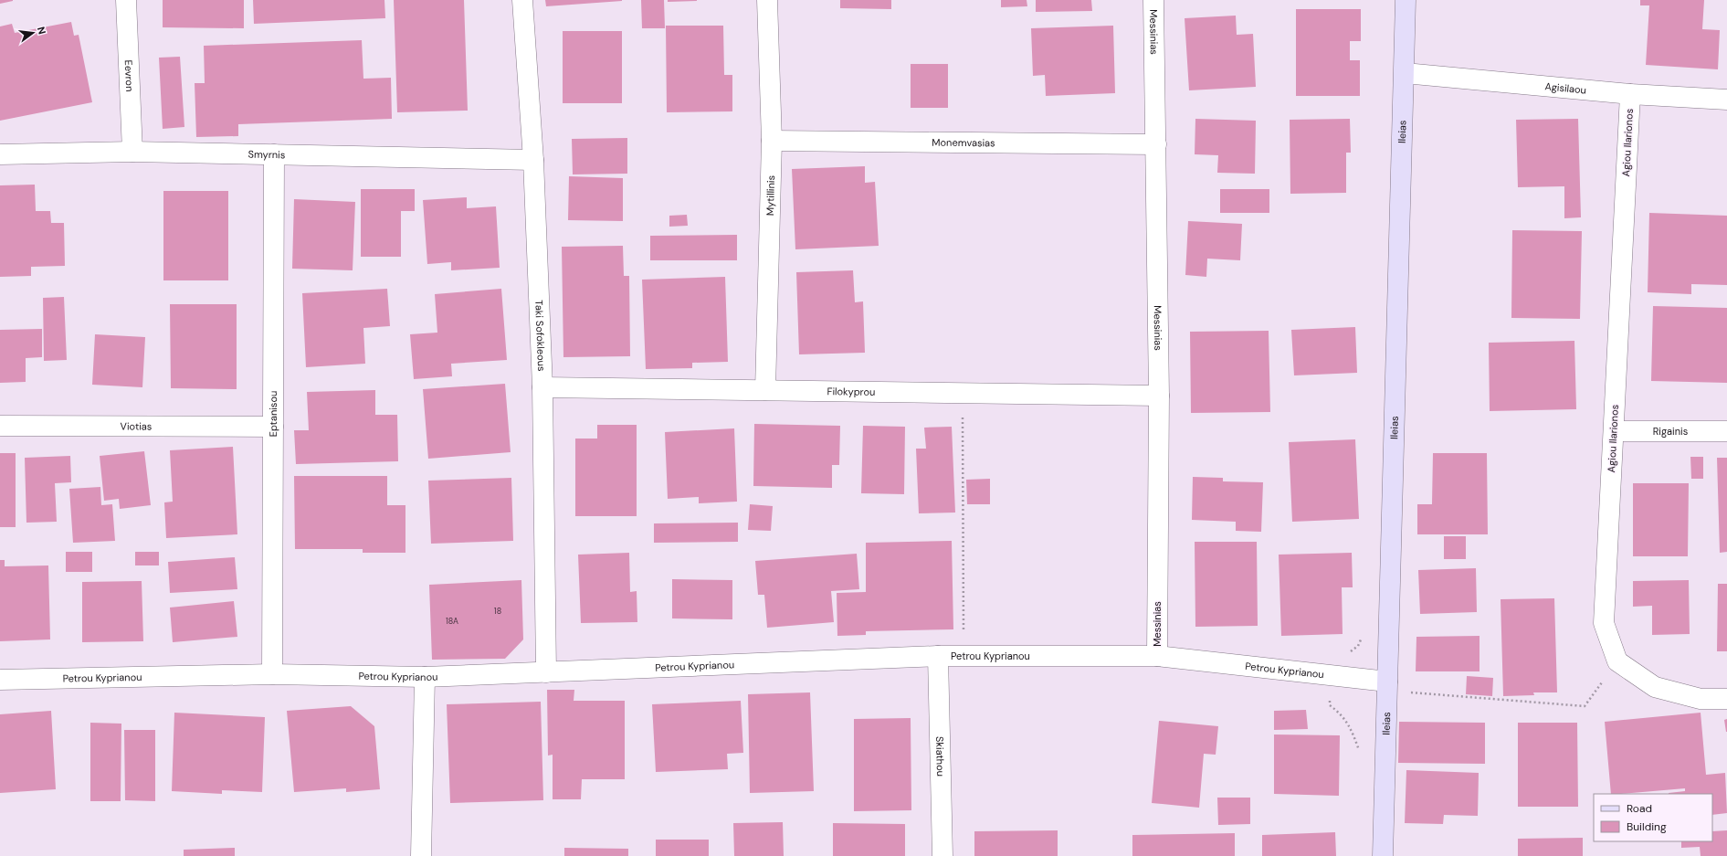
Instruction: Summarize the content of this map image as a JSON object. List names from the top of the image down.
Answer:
{
  "streets": {
    "street": [
      "Messinias",
      "Eevron",
      "Agisilaou",
      "Ileias",
      "Monemvasias",
      "Agiou Ilarionos",
      "Smyrnis",
      "Mytillinis",
      "Taki Sofokleous",
      "Filokyprou",
      "Eptanisou",
      "Viotias",
      "Rigainis",
      "Petrou Kyprianou",
      "Skiathou"
    ]
  },
  "crossings": [
    ["Messinias", "Monemvasias"],
    ["Messinias", "Filokyprou"],
    ["Messinias", "Petrou Kyprianou"],
    ["Eevron", "Smyrnis"],
    ["Agisilaou", "Ileias"],
    ["Agisilaou", "Agiou Ilarionos"],
    ["Ileias", "Petrou Kyprianou"],
    ["Monemvasias", "Mytillinis"],
    ["Agiou Ilarionos", "Rigainis"],
    ["Smyrnis", "Taki Sofokleous"],
    ["Smyrnis", "Eptanisou"],
    ["Mytillinis", "Filokyprou"],
    ["Taki Sofokleous", "Filokyprou"],
    ["Taki Sofokleous", "Petrou Kyprianou"],
    ["Eptanisou", "Viotias"],
    ["Eptanisou", "Petrou Kyprianou"],
    ["Petrou Kyprianou", "Skiathou"]
  ],
  "house_numbers": ["18", "18A"],
  "legend": ["Road", "Building"],
  "north": "right"
}
